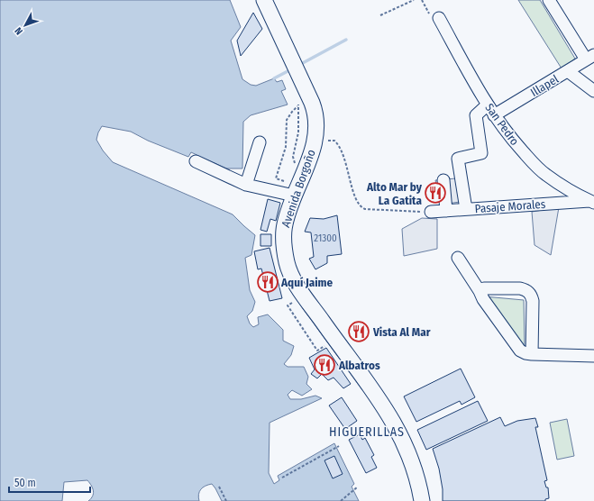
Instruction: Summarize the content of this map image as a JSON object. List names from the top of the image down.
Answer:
{
  "streets": {
    "main road": ["Avenida Borgoño"],
    "street": ["Illapel", "San Pedro", "Pasaje Morales"]
  },
  "crossings": [
    ["Illapel", "San Pedro"],
    ["San Pedro", "Pasaje Morales"]
  ],
  "districts": ["HIGUERILLAS"],
  "places": {
    "restaurant": [
      "Alto Mar by La Gatita",
      "Aquí Jaime",
      "Vista Al Mar",
      "Albatros"
    ]
  },
  "house_numbers": ["21300"],
  "scale_bar": "50 m",
  "north": "bottom left"
}
